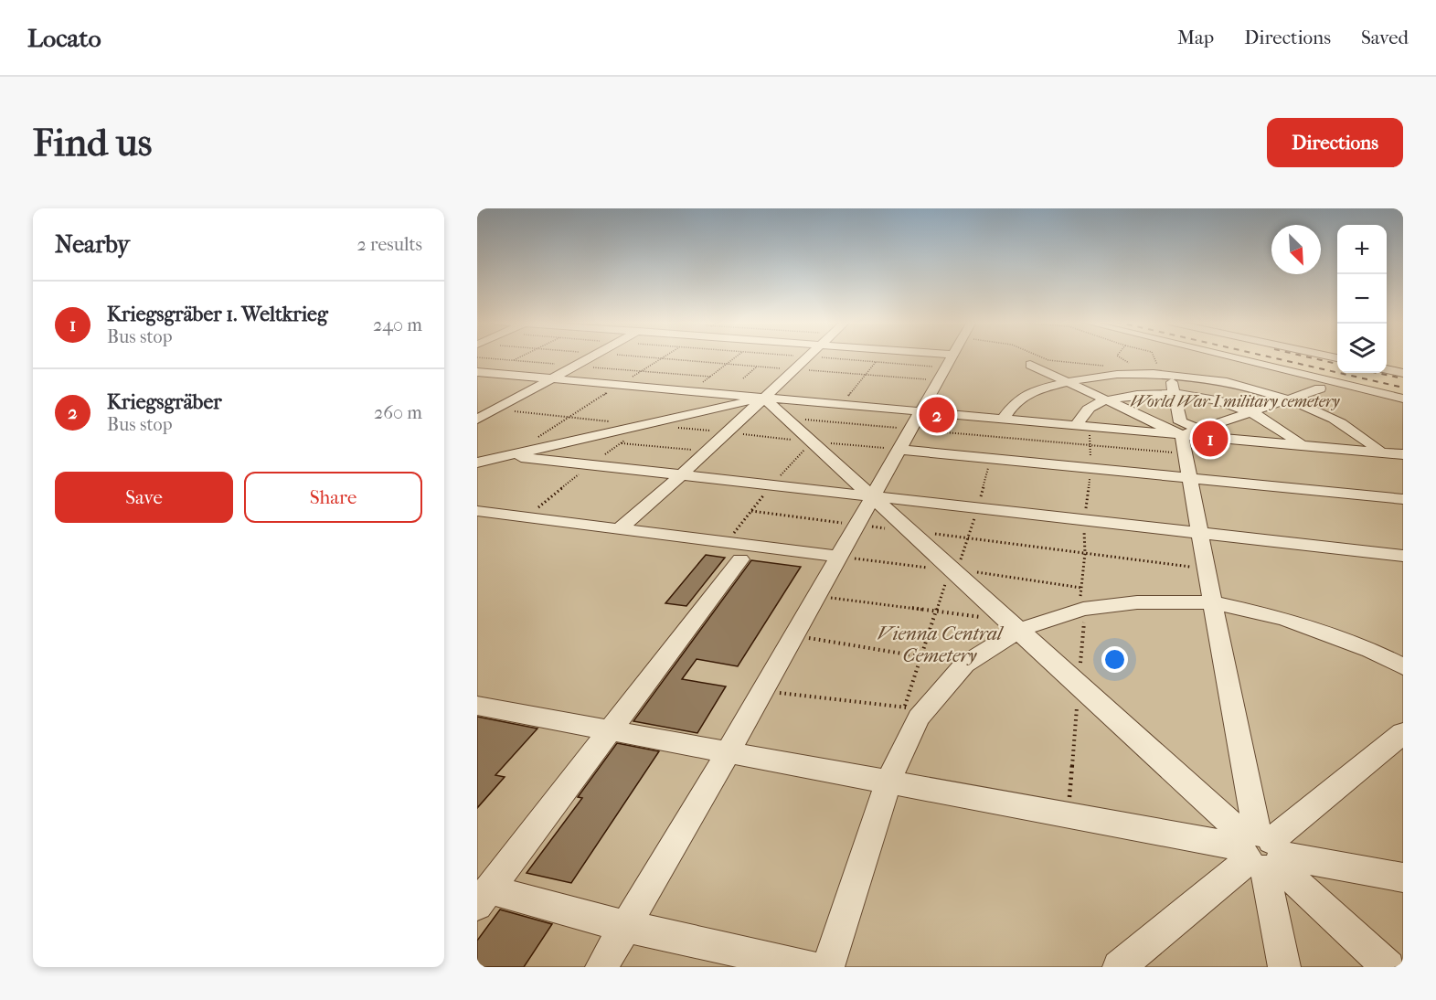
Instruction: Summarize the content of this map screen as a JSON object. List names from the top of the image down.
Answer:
{
  "parks": ["World War I military cemetery", "Vienna Central Cemetery"],
  "north": "bottom right",
  "page": {
    "header": "Locato",
    "nav": ["Map", "Directions", "Saved"],
    "buttons": [
      "Directions",
      ["Save", "Share"]
    ],
    "title": "Find us",
    "heading": ["Nearby", "2 results"],
    "map_buttons": ["+", "−"],
    "list": [
      {
        "mark": "1",
        "name": "Kriegsgräber 1. Weltkrieg",
        "note": "Bus stop",
        "value": "240 m"
      },
      {
        "mark": "2",
        "name": "Kriegsgräber",
        "note": "Bus stop",
        "value": "260 m"
      }
    ],
    "pins": ["2", "1"]
  }
}
